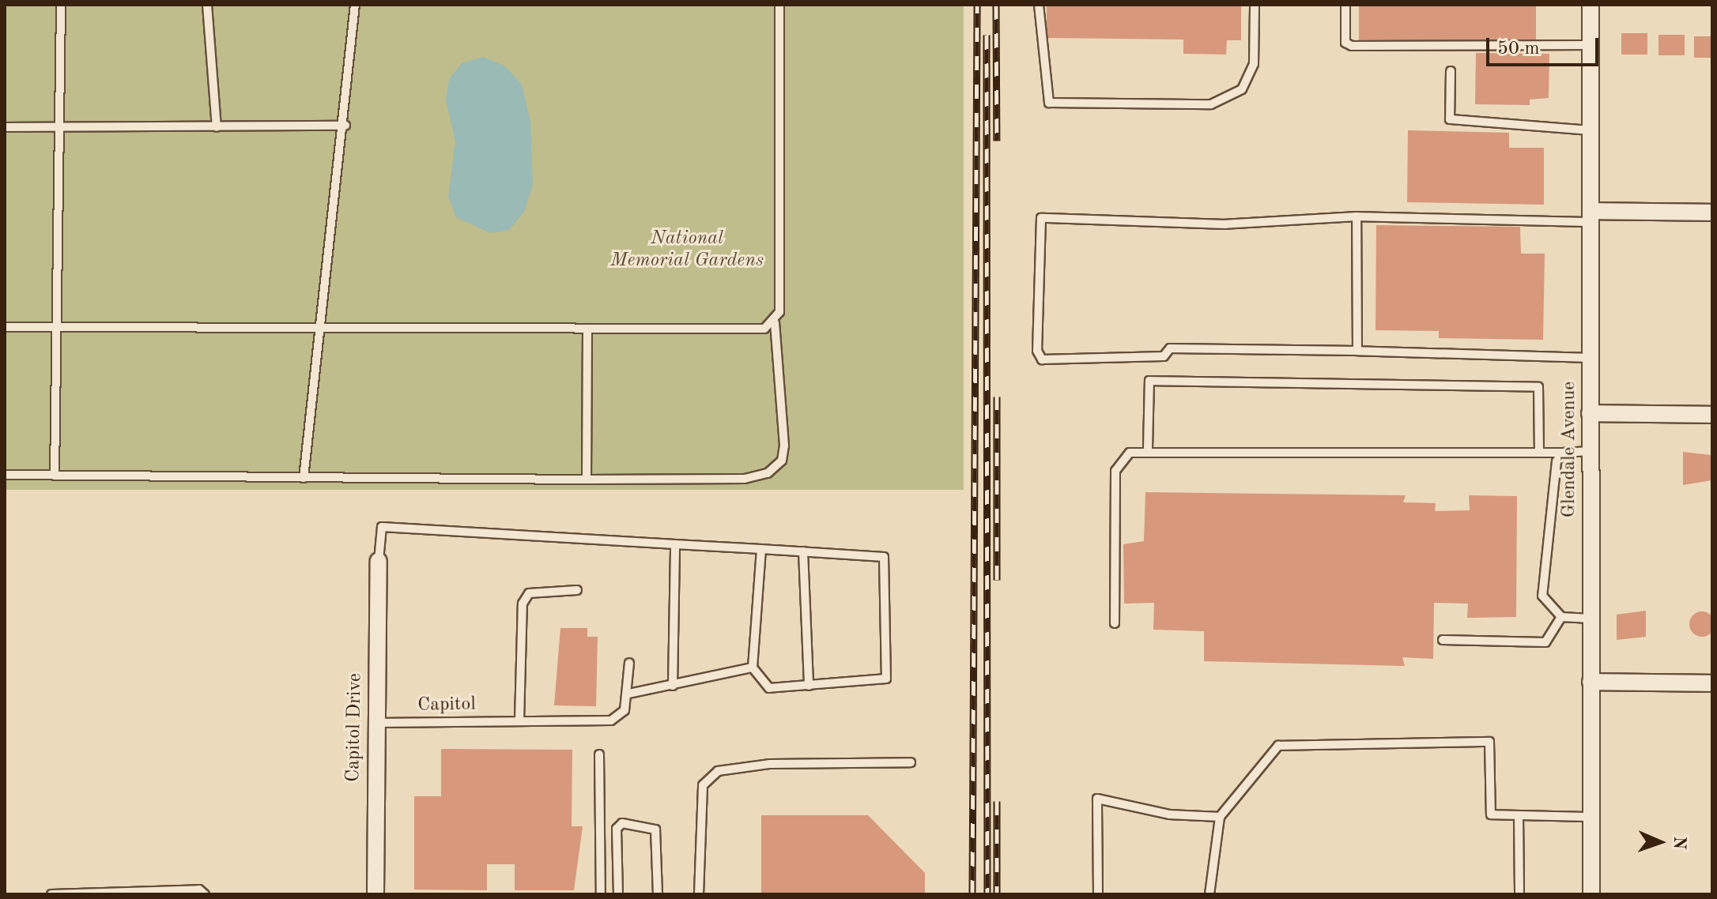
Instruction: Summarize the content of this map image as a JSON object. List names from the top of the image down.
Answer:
{
  "streets": {
    "street": ["Glendale Avenue", "Capitol Drive"],
    "lane": ["Capitol"]
  },
  "crossings": [
    ["Capitol", "Capitol Drive"]
  ],
  "parks": ["National Memorial Gardens"],
  "scale_bar": "50 m",
  "north": "right"
}
